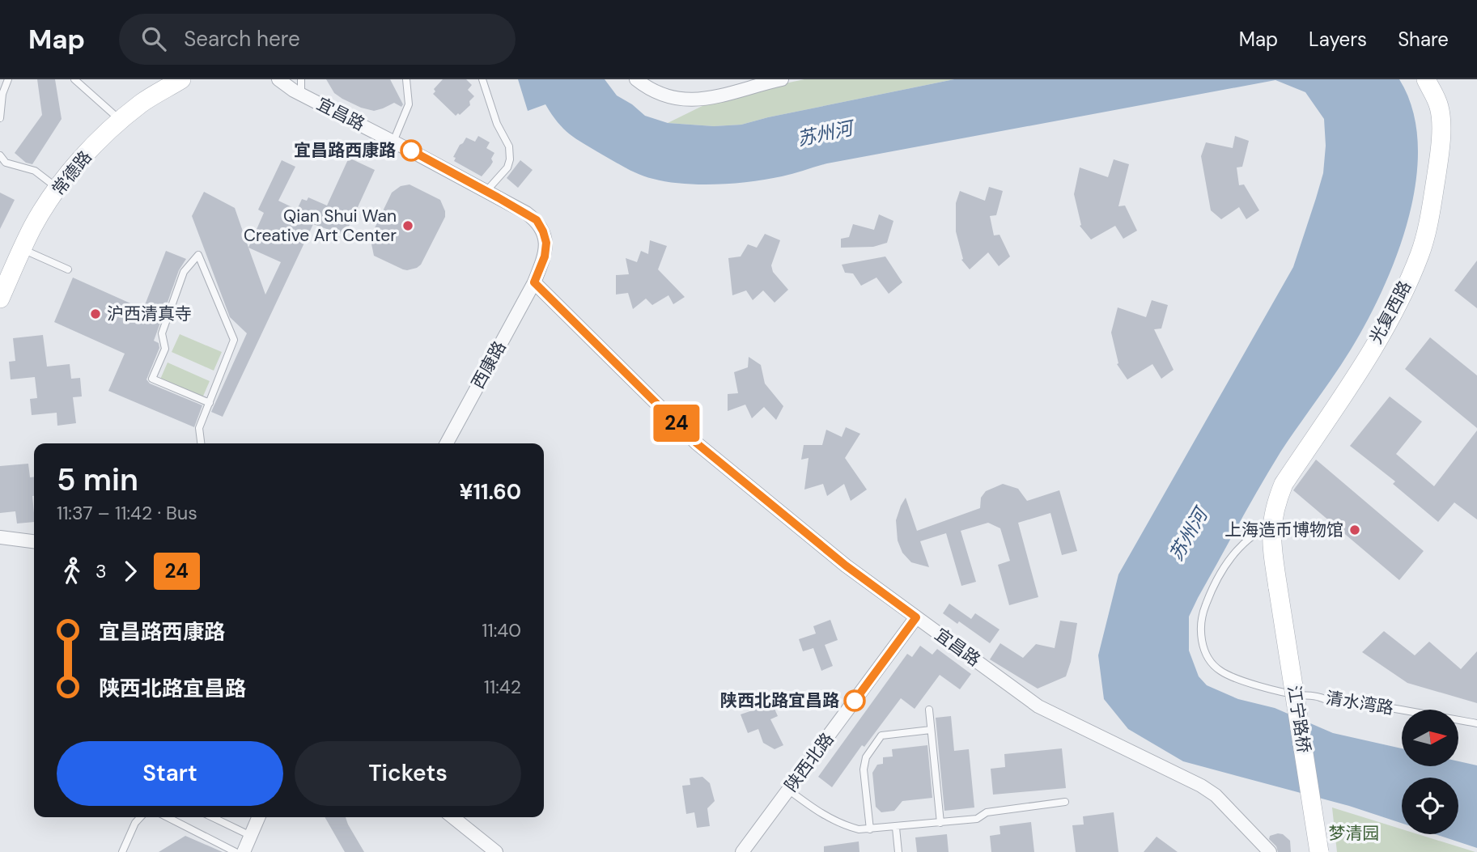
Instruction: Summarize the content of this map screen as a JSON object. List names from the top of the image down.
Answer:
{
  "streets": {
    "main road": ["常德路", "光复西路", "江宁路桥"],
    "street": ["宜昌路", "西康路", "陕西北路"],
    "lane": ["清水湾路"]
  },
  "crossings": [
    ["宜昌路", "西康路"],
    ["宜昌路", "陕西北路"],
    ["光复西路", "清水湾路"],
    ["光复西路", "江宁路桥"]
  ],
  "water": ["苏州河"],
  "parks": ["梦清园"],
  "places": [
    "宜昌路西康路",
    "Qian Shui Wan Creative Art Center",
    "沪西清真寺",
    "上海造币博物馆",
    "陕西北路宜昌路"
  ],
  "lines": ["bus line 24"],
  "north": "right",
  "page": {
    "header": "Map",
    "search": "Search here",
    "nav": ["Map", "Layers", "Share"],
    "on_map": "24",
    "heading": ["5 min", "11:37 – 11:42 · Bus", "¥11.60"],
    "legs": ["3", "24"],
    "list": [
      {
        "name": "宜昌路西康路",
        "value": "11:40"
      },
      {
        "name": "陕西北路宜昌路",
        "value": "11:42"
      }
    ],
    "buttons": ["Start", "Tickets"]
  }
}
